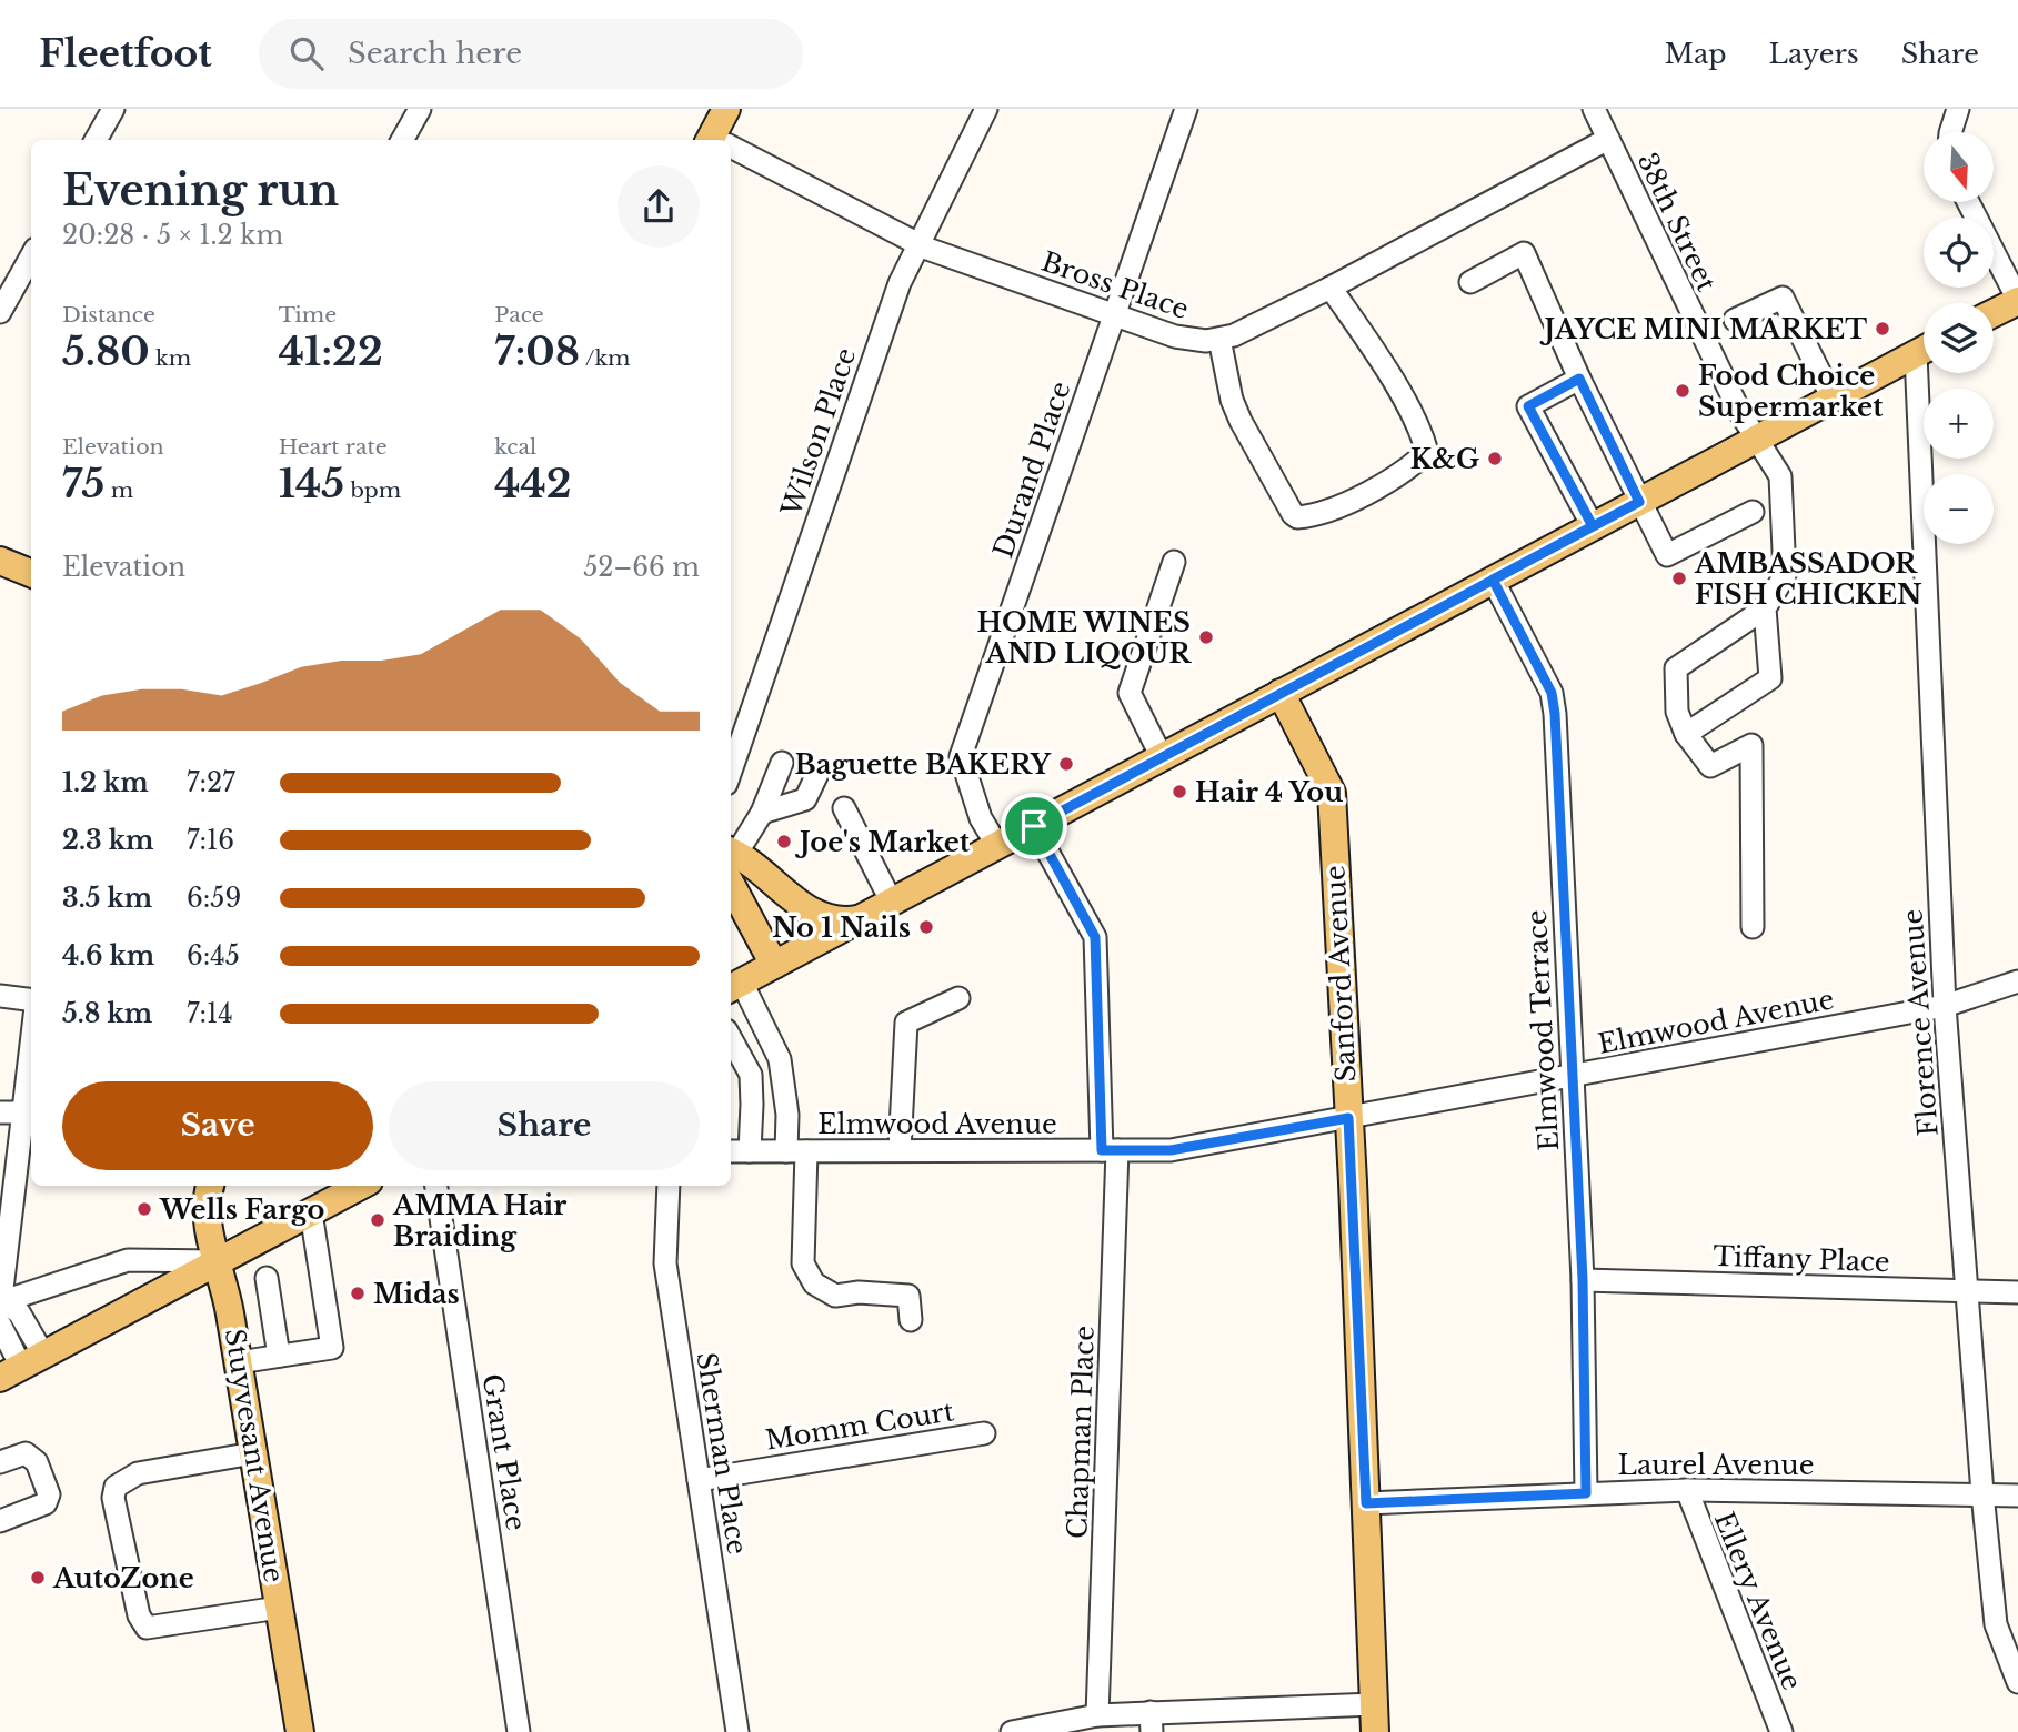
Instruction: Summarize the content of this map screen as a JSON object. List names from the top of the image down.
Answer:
{
  "streets": {
    "main road": ["Sanford Avenue", "Stuyvesant Avenue"],
    "street": [
      "38th Street",
      "Bross Place",
      "Wilson Place",
      "Durand Place",
      "Elmwood Avenue",
      "Florence Avenue",
      "Elmwood Terrace",
      "Tiffany Place",
      "Momm Court",
      "Chapman Place",
      "Grant Place",
      "Sherman Place",
      "Laurel Avenue",
      "Ellery Avenue"
    ]
  },
  "crossings": [
    ["38th Street", "Bross Place"],
    ["Bross Place", "Wilson Place"],
    ["Bross Place", "Durand Place"],
    ["Sanford Avenue", "Elmwood Avenue"],
    ["Sanford Avenue", "Laurel Avenue"],
    ["Elmwood Avenue", "Florence Avenue"],
    ["Elmwood Avenue", "Elmwood Terrace"],
    ["Elmwood Avenue", "Chapman Place"],
    ["Florence Avenue", "Tiffany Place"],
    ["Florence Avenue", "Laurel Avenue"],
    ["Elmwood Terrace", "Tiffany Place"],
    ["Elmwood Terrace", "Laurel Avenue"],
    ["Momm Court", "Sherman Place"],
    ["Laurel Avenue", "Ellery Avenue"]
  ],
  "places": [
    "JAYCE MINI MARKET",
    "Food Choice Supermarket",
    "K&G",
    "AMBASSADOR FISH CHICKEN",
    "HOME WINES AND LIQOUR",
    "Baguette BAKERY",
    "Hair 4 You",
    "Joe's Market",
    "No 1 Nails",
    "Wells Fargo",
    "AMMA Hair Braiding",
    "Midas",
    "AutoZone"
  ],
  "north": "bottom",
  "page": {
    "header": "Fleetfoot",
    "search": "Search here",
    "nav": ["Map", "Layers", "Share"],
    "map_buttons": ["+", "−"],
    "heading": ["Evening run", "20:28 · 5 × 1.2 km"],
    "stats": [
      ["Distance", "5.80 km"],
      ["Time", "41:22"],
      ["Pace", "7:08 /km"],
      ["Elevation", "75 m"],
      ["Heart rate", "145 bpm"],
      ["kcal", "442"]
    ],
    "chart": ["Elevation", "52–66 m"],
    "list": [
      {
        "name": "1.2 km",
        "note": "7:27"
      },
      {
        "name": "2.3 km",
        "note": "7:16"
      },
      {
        "name": "3.5 km",
        "note": "6:59"
      },
      {
        "name": "4.6 km",
        "note": "6:45"
      },
      {
        "name": "5.8 km",
        "note": "7:14"
      }
    ],
    "buttons": ["Save", "Share"]
  }
}
